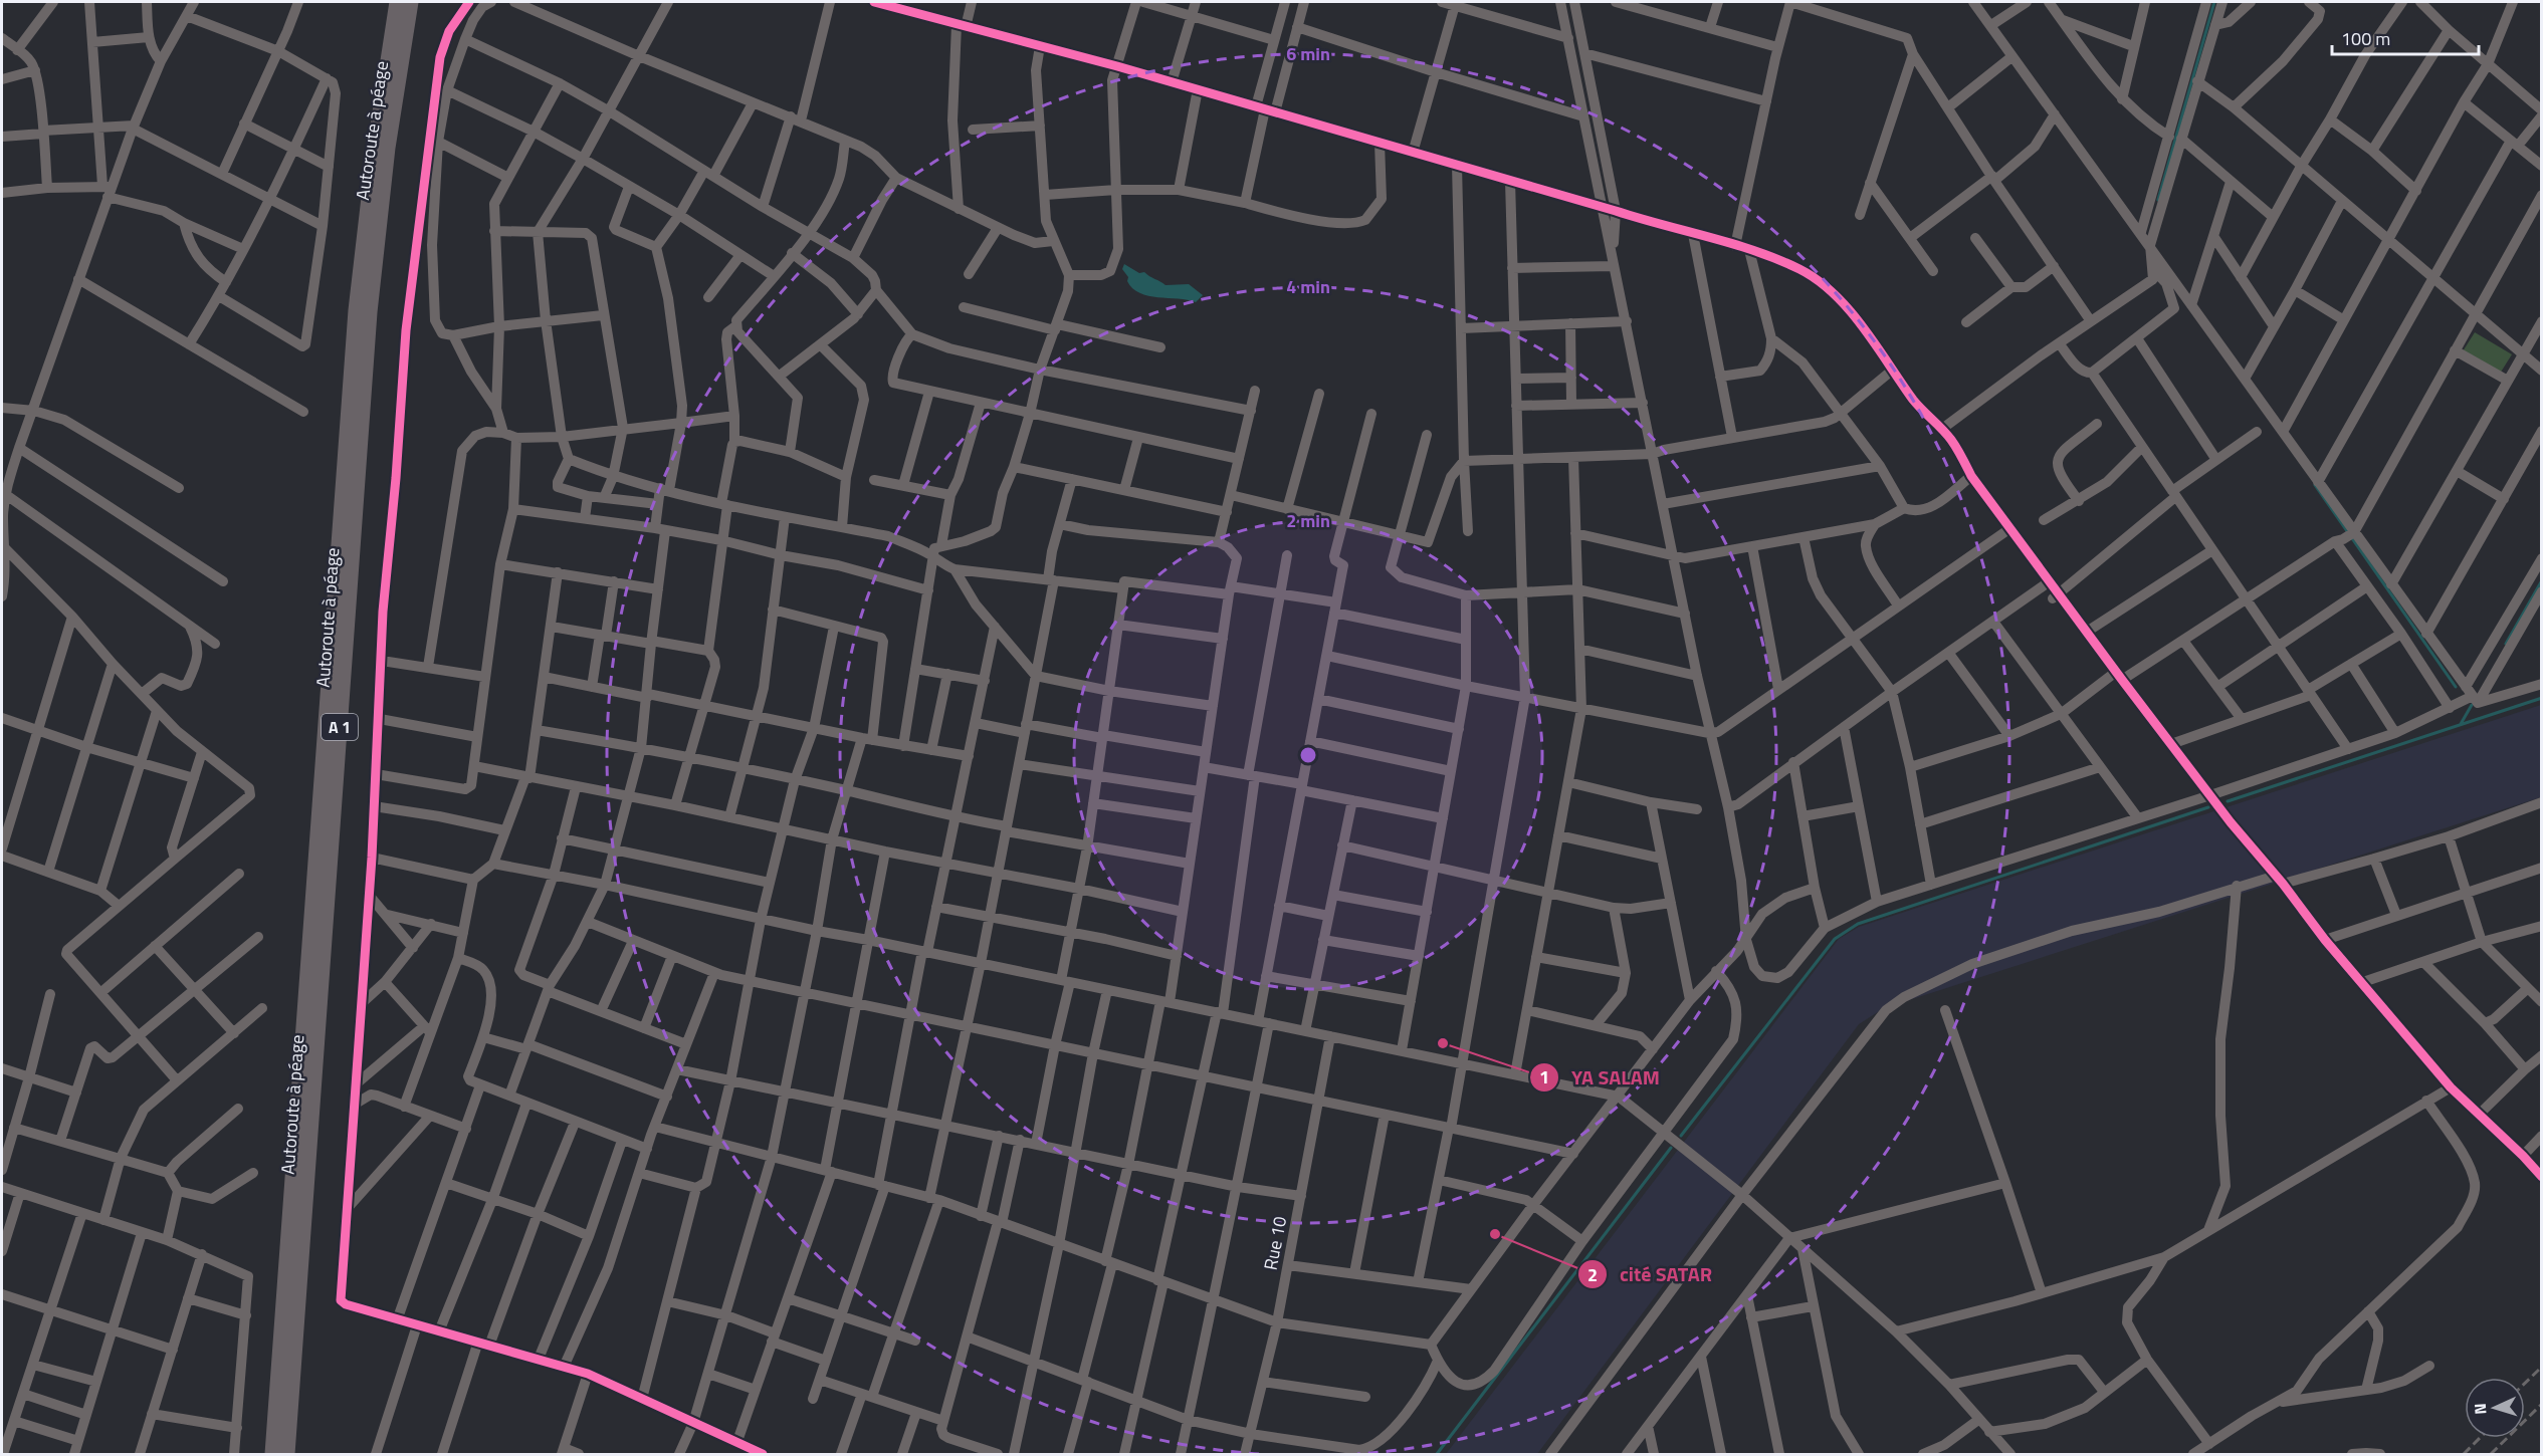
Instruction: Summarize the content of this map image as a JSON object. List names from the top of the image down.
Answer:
{
  "streets": {
    "highway": ["Autoroute à péage", "A 1"],
    "street": ["Rue 10"]
  },
  "places": ["YA SALAM", "cité SATAR"],
  "scale_bar": "100 m",
  "north": "left",
  "rings": ["6 min", "4 min", "2 min"]
}
